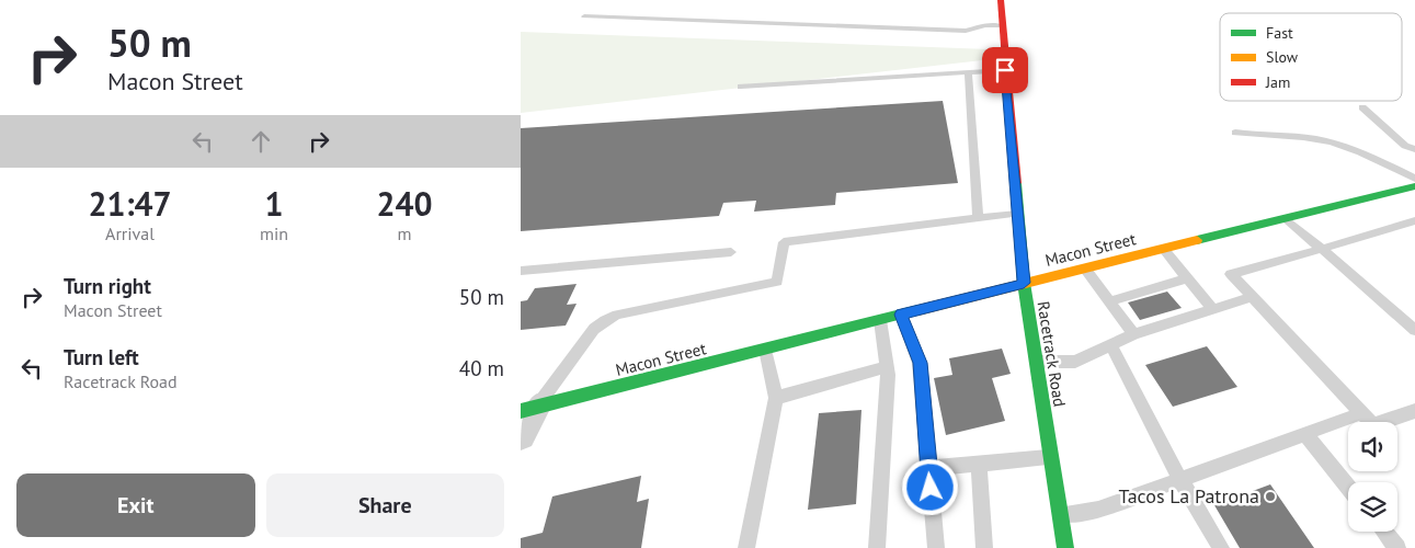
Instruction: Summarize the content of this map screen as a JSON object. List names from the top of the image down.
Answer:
{
  "streets": {
    "street": ["Macon Street", "Racetrack Road"]
  },
  "crossings": [
    ["Macon Street", "Racetrack Road"]
  ],
  "places": ["Tacos La Patrona"],
  "legend": ["Fast", "Slow", "Jam"],
  "page": {
    "turn": ["50 m", "Macon Street"],
    "eta": [
      "21:47",
      "Arrival",
      "1",
      "min",
      "240",
      "m"
    ],
    "list": [
      {
        "name": "Turn right",
        "note": "Macon Street",
        "value": "50 m"
      },
      {
        "name": "Turn left",
        "note": "Racetrack Road",
        "value": "40 m"
      }
    ],
    "buttons": ["Exit", "Share"]
  }
}
